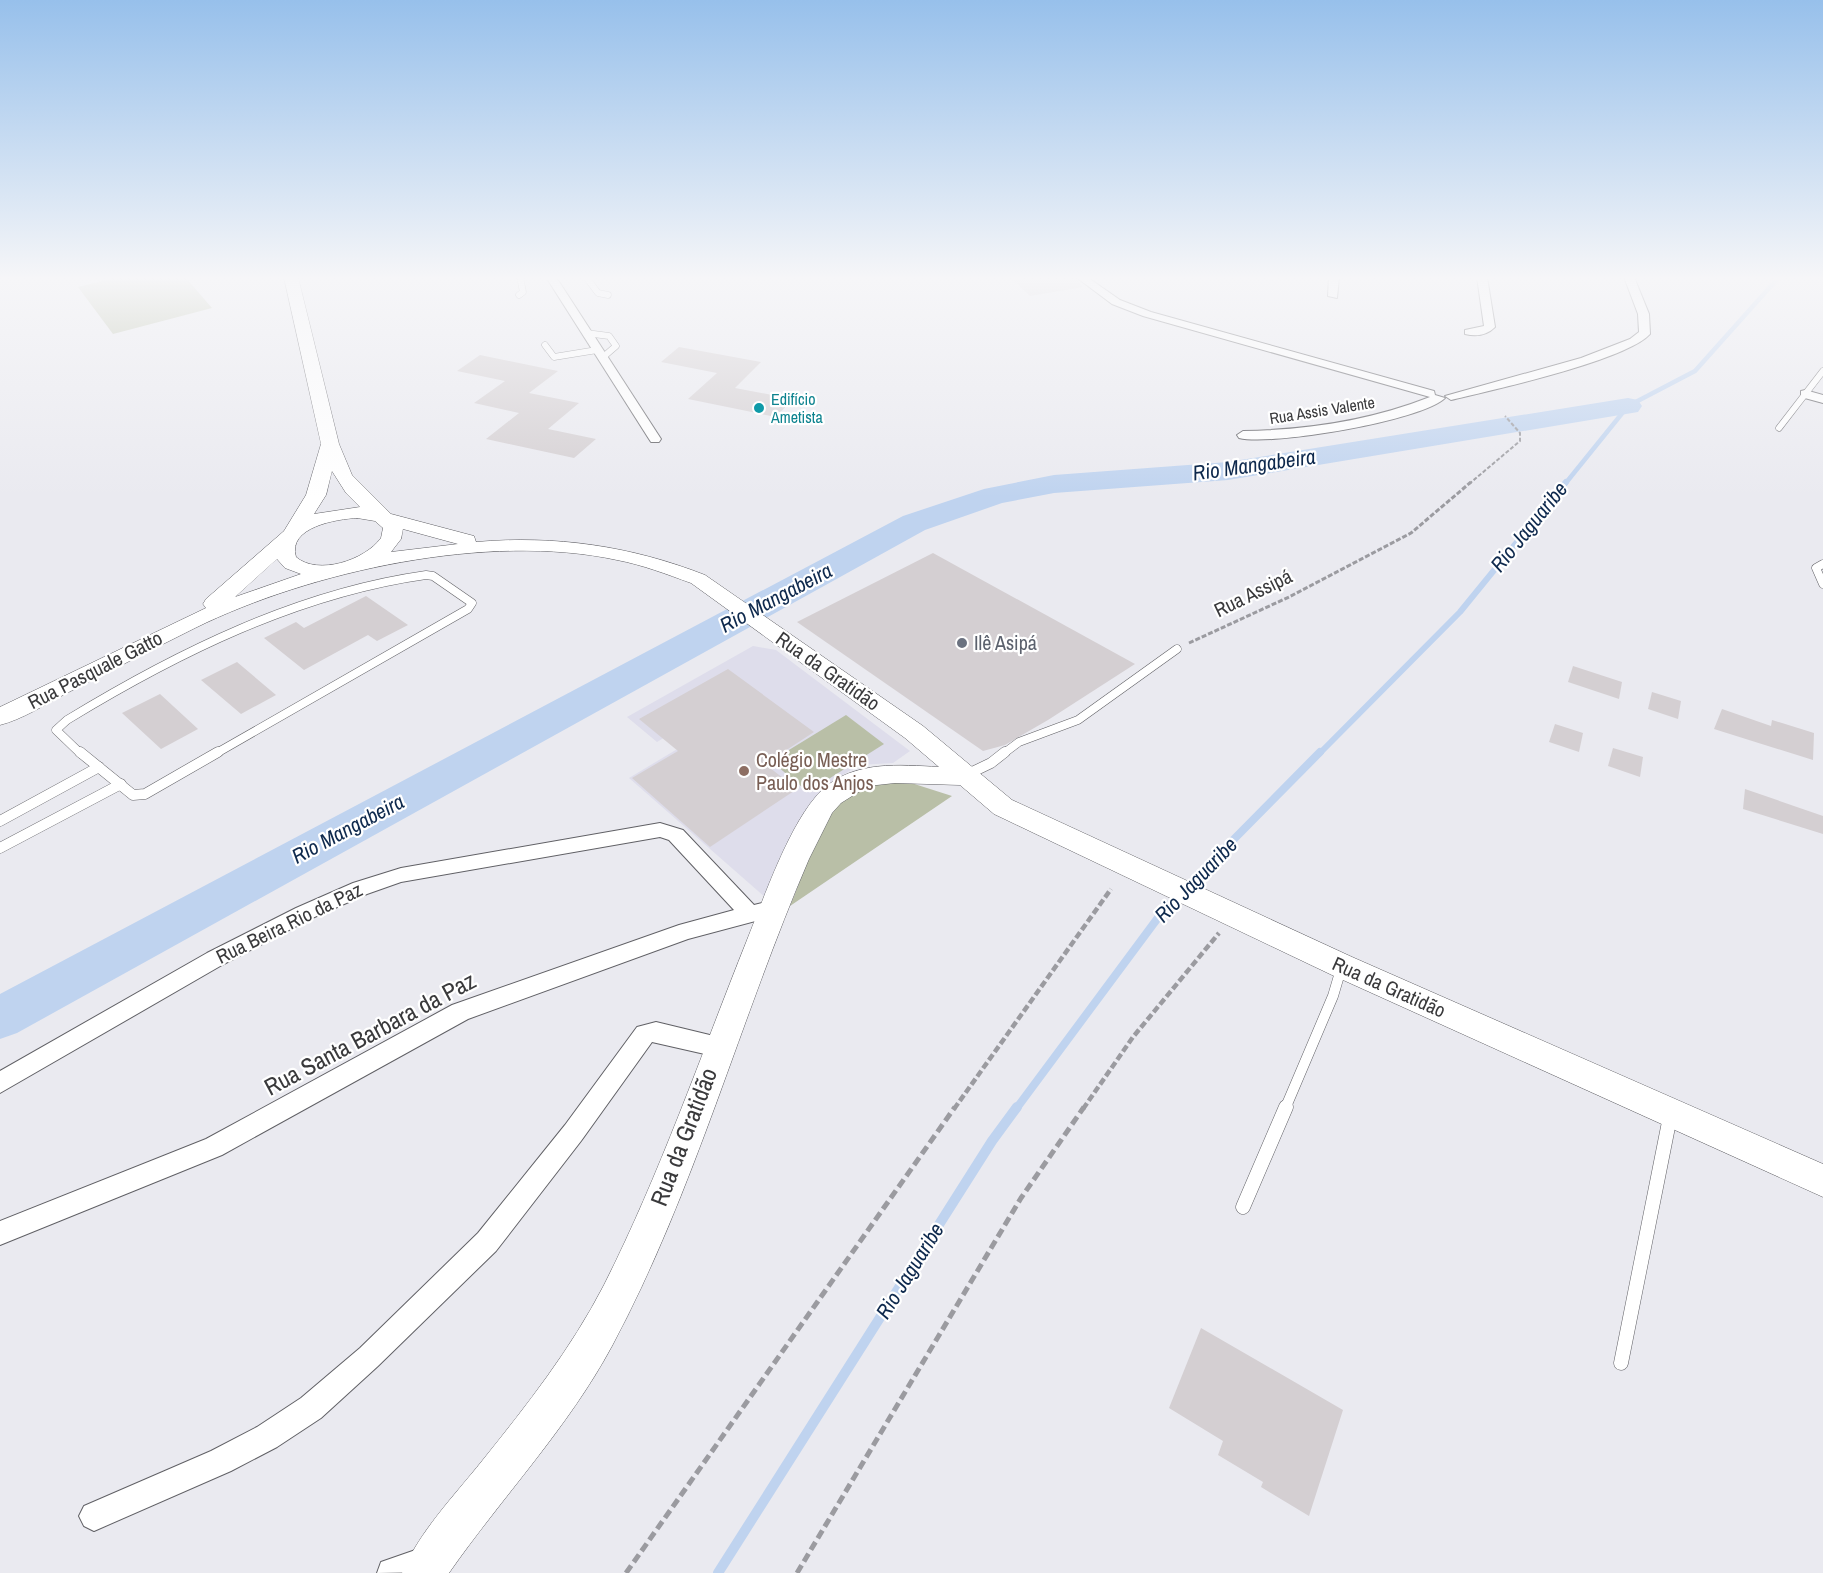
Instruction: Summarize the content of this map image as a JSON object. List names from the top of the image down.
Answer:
{
  "streets": {
    "street": [
      "Rua Assis Valente",
      "Rua Pasquale Gatto",
      "Rua da Gratidão",
      "Rua Beira Rio da Paz",
      "Rua Santa Barbara da Paz"
    ],
    "path": ["Rua Assipá"]
  },
  "crossings": [
    ["Rua Pasquale Gatto", "Rua da Gratidão"],
    ["Rua da Gratidão", "Rua Beira Rio da Paz"],
    ["Rua da Gratidão", "Rua Santa Barbara da Paz"],
    ["Rua Beira Rio da Paz", "Rua Santa Barbara da Paz"]
  ],
  "water": ["Rio Mangabeira", "Rio Jaguaribe"],
  "places": ["Edifício Ametista", "Ilê Asipá", "Colégio Mestre Paulo dos Anjos"]
}
